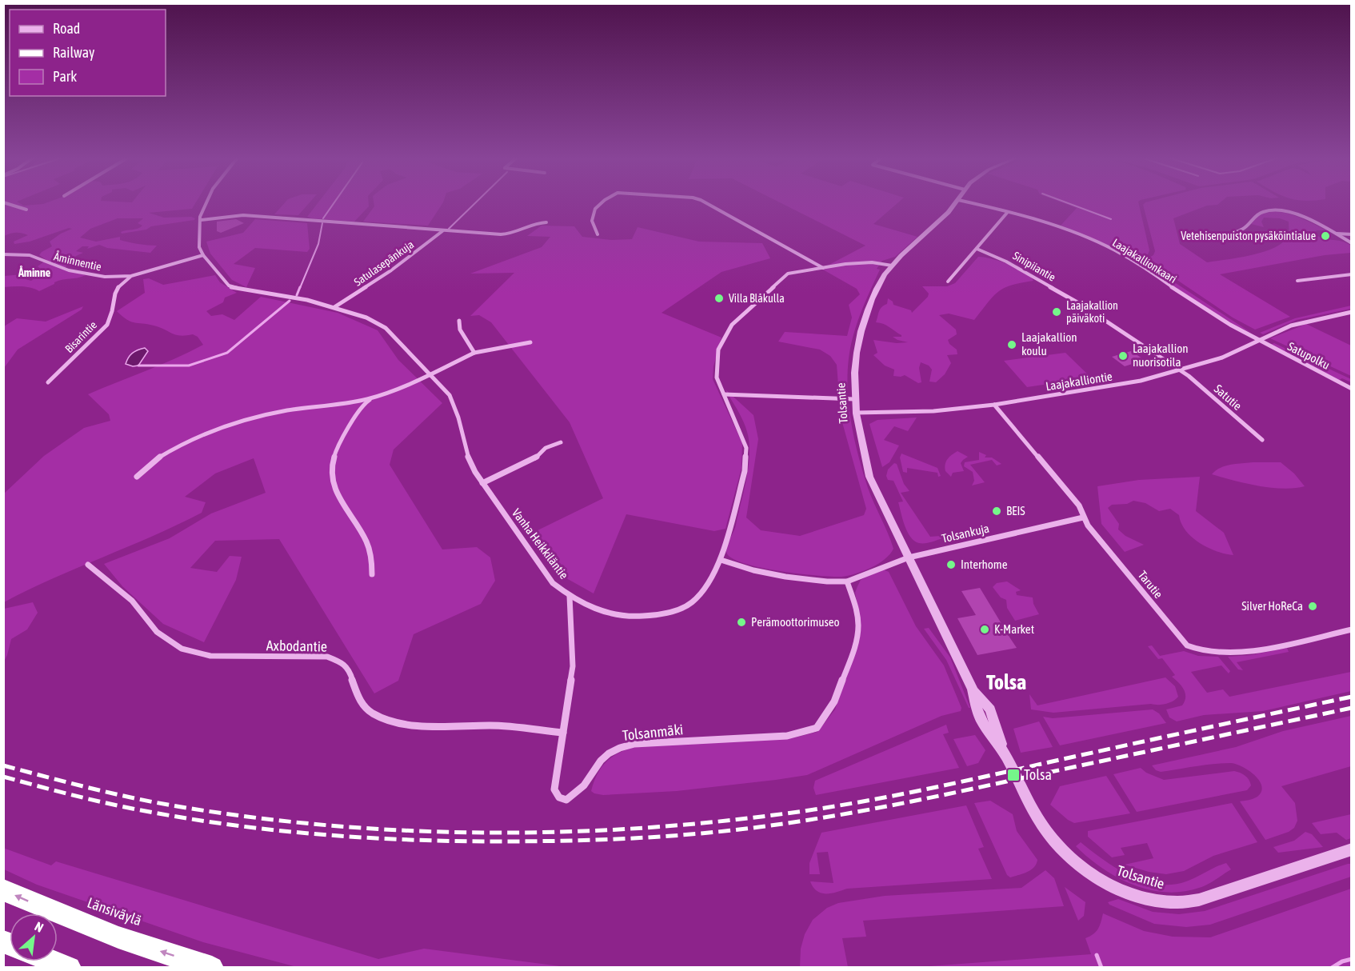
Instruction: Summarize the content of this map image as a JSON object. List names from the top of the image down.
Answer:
{
  "streets": {
    "highway": ["Länsiväylä"],
    "street": [
      "Laajakallionkaari",
      "Åminnentie",
      "Satulasepänkuja",
      "Sinipiiantie",
      "Bisarintie",
      "Satupolku",
      "Laajakalliontie",
      "Satutie",
      "Tolsantie",
      "Tolsankuja",
      "Vanha Heikkiläntie",
      "Tarutie",
      "Axbodantie",
      "Tolsanmäki"
    ]
  },
  "crossings": [
    ["Laajakallionkaari", "Satupolku"],
    ["Laajakallionkaari", "Laajakalliontie"],
    ["Åminnentie", "Bisarintie"],
    ["Åminnentie", "Vanha Heikkiläntie"],
    ["Satulasepänkuja", "Vanha Heikkiläntie"],
    ["Satupolku", "Laajakalliontie"],
    ["Laajakalliontie", "Satutie"],
    ["Laajakalliontie", "Tolsantie"],
    ["Laajakalliontie", "Tarutie"],
    ["Tolsantie", "Tolsankuja"],
    ["Tolsantie", "Vanha Heikkiläntie"],
    ["Tolsankuja", "Tarutie"],
    ["Tolsankuja", "Tolsanmäki"],
    ["Vanha Heikkiläntie", "Tolsanmäki"],
    ["Axbodantie", "Tolsanmäki"]
  ],
  "one_way": ["Länsiväylä"],
  "districts": ["Åminne", "Tolsa"],
  "places": {
    "other": [
      "Vetehisenpuiston pysäköintialue",
      "Villa Blåkulla",
      "Laajakallion päiväkoti",
      "Laajakallion koulu",
      "Laajakallion nuorisotila",
      "BEIS",
      "Interhome",
      "Silver HoReCa",
      "Perämoottorimuseo",
      "K-Market"
    ],
    "transit": ["Tolsa"]
  },
  "legend": ["Road", "Railway", "Park"],
  "north": "top right"
}
